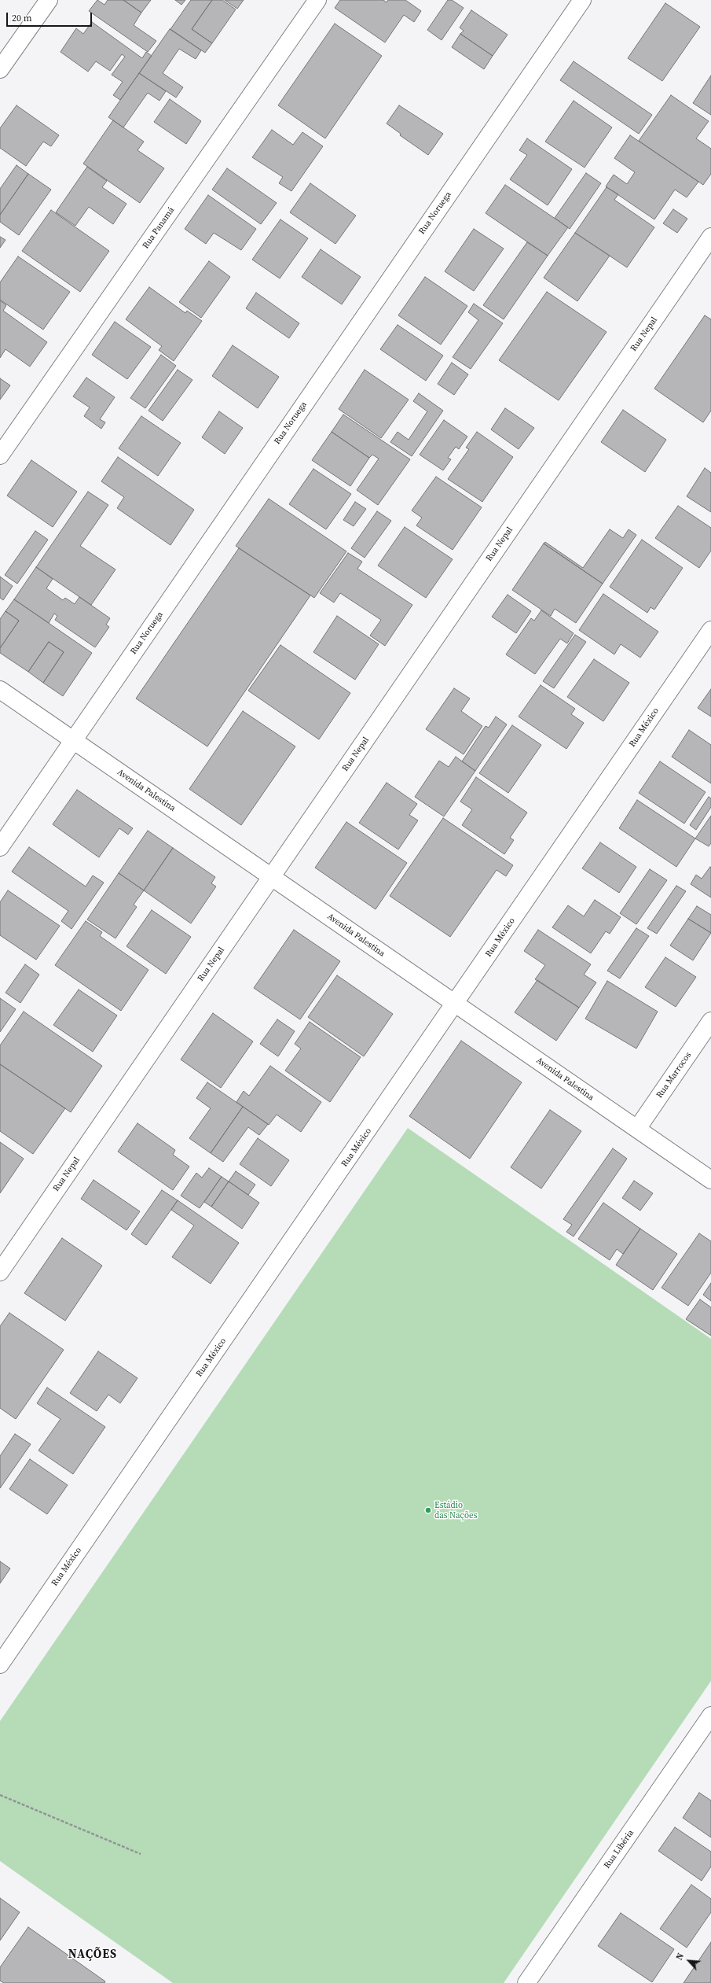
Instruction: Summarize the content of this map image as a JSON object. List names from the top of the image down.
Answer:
{
  "streets": {
    "street": [
      "Rua Noruega",
      "Rua Panamá",
      "Rua Nepal",
      "Rua México",
      "Avenida Palestina",
      "Rua Marrocos",
      "Rua Libéria"
    ]
  },
  "crossings": [
    ["Rua Noruega", "Avenida Palestina"],
    ["Rua Nepal", "Avenida Palestina"],
    ["Rua México", "Avenida Palestina"],
    ["Avenida Palestina", "Rua Marrocos"]
  ],
  "districts": ["NAÇÕES"],
  "places": ["Estádio das Nações"],
  "scale_bar": "20 m",
  "north": "top left"
}
